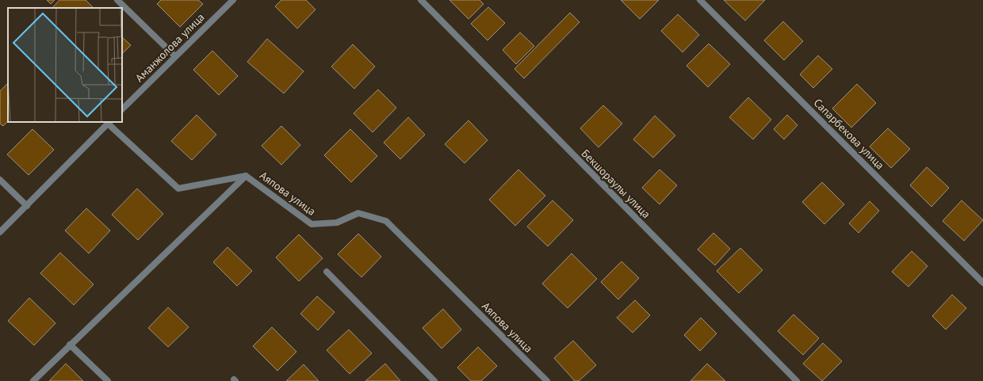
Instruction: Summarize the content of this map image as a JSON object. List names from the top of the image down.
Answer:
{
  "streets": {
    "street": [
      "Аманжолова улица",
      "Сапарбекова улица",
      "Бекшораулы улица",
      "Аяпова улица"
    ]
  }
}
